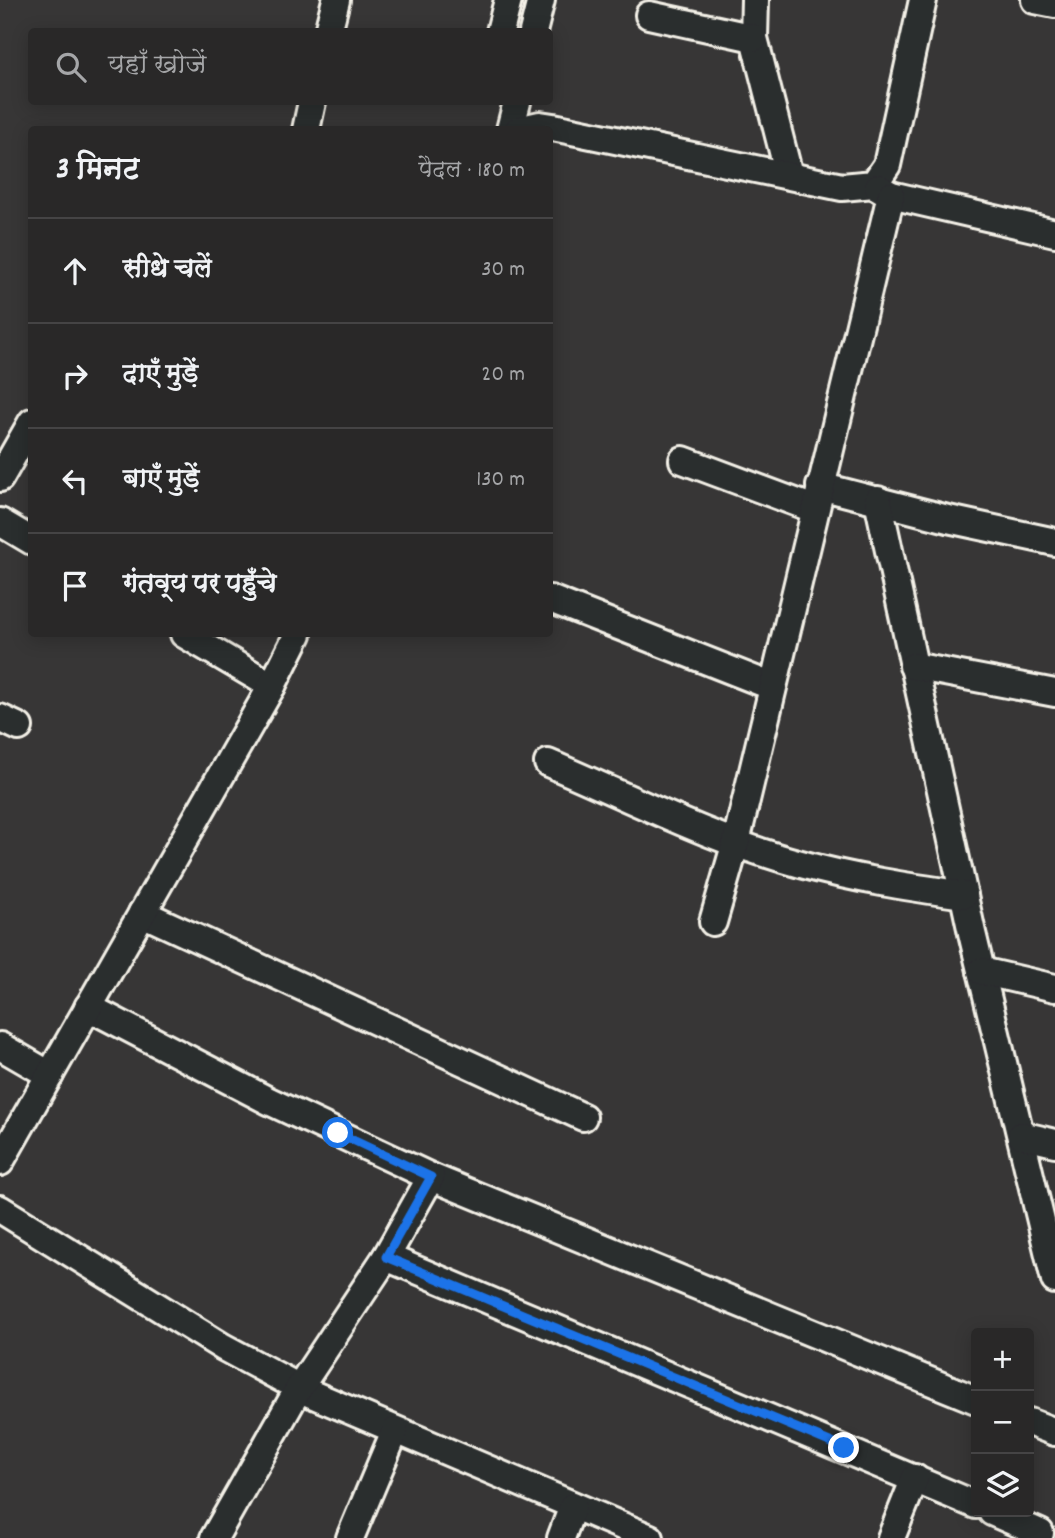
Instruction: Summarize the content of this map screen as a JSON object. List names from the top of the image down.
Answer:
{
  "page": {
    "search": "यहाँ खोजें",
    "heading": ["3 मिनट", "पैदल · 180 m"],
    "list": [
      ["सीधे चलें", "30 m"],
      ["दाएँ मुड़ें", "20 m"],
      ["बाएँ मुड़ें", "130 m"],
      "गंतव्य पर पहुँचे"
    ],
    "map_buttons": ["+", "−"]
  }
}
